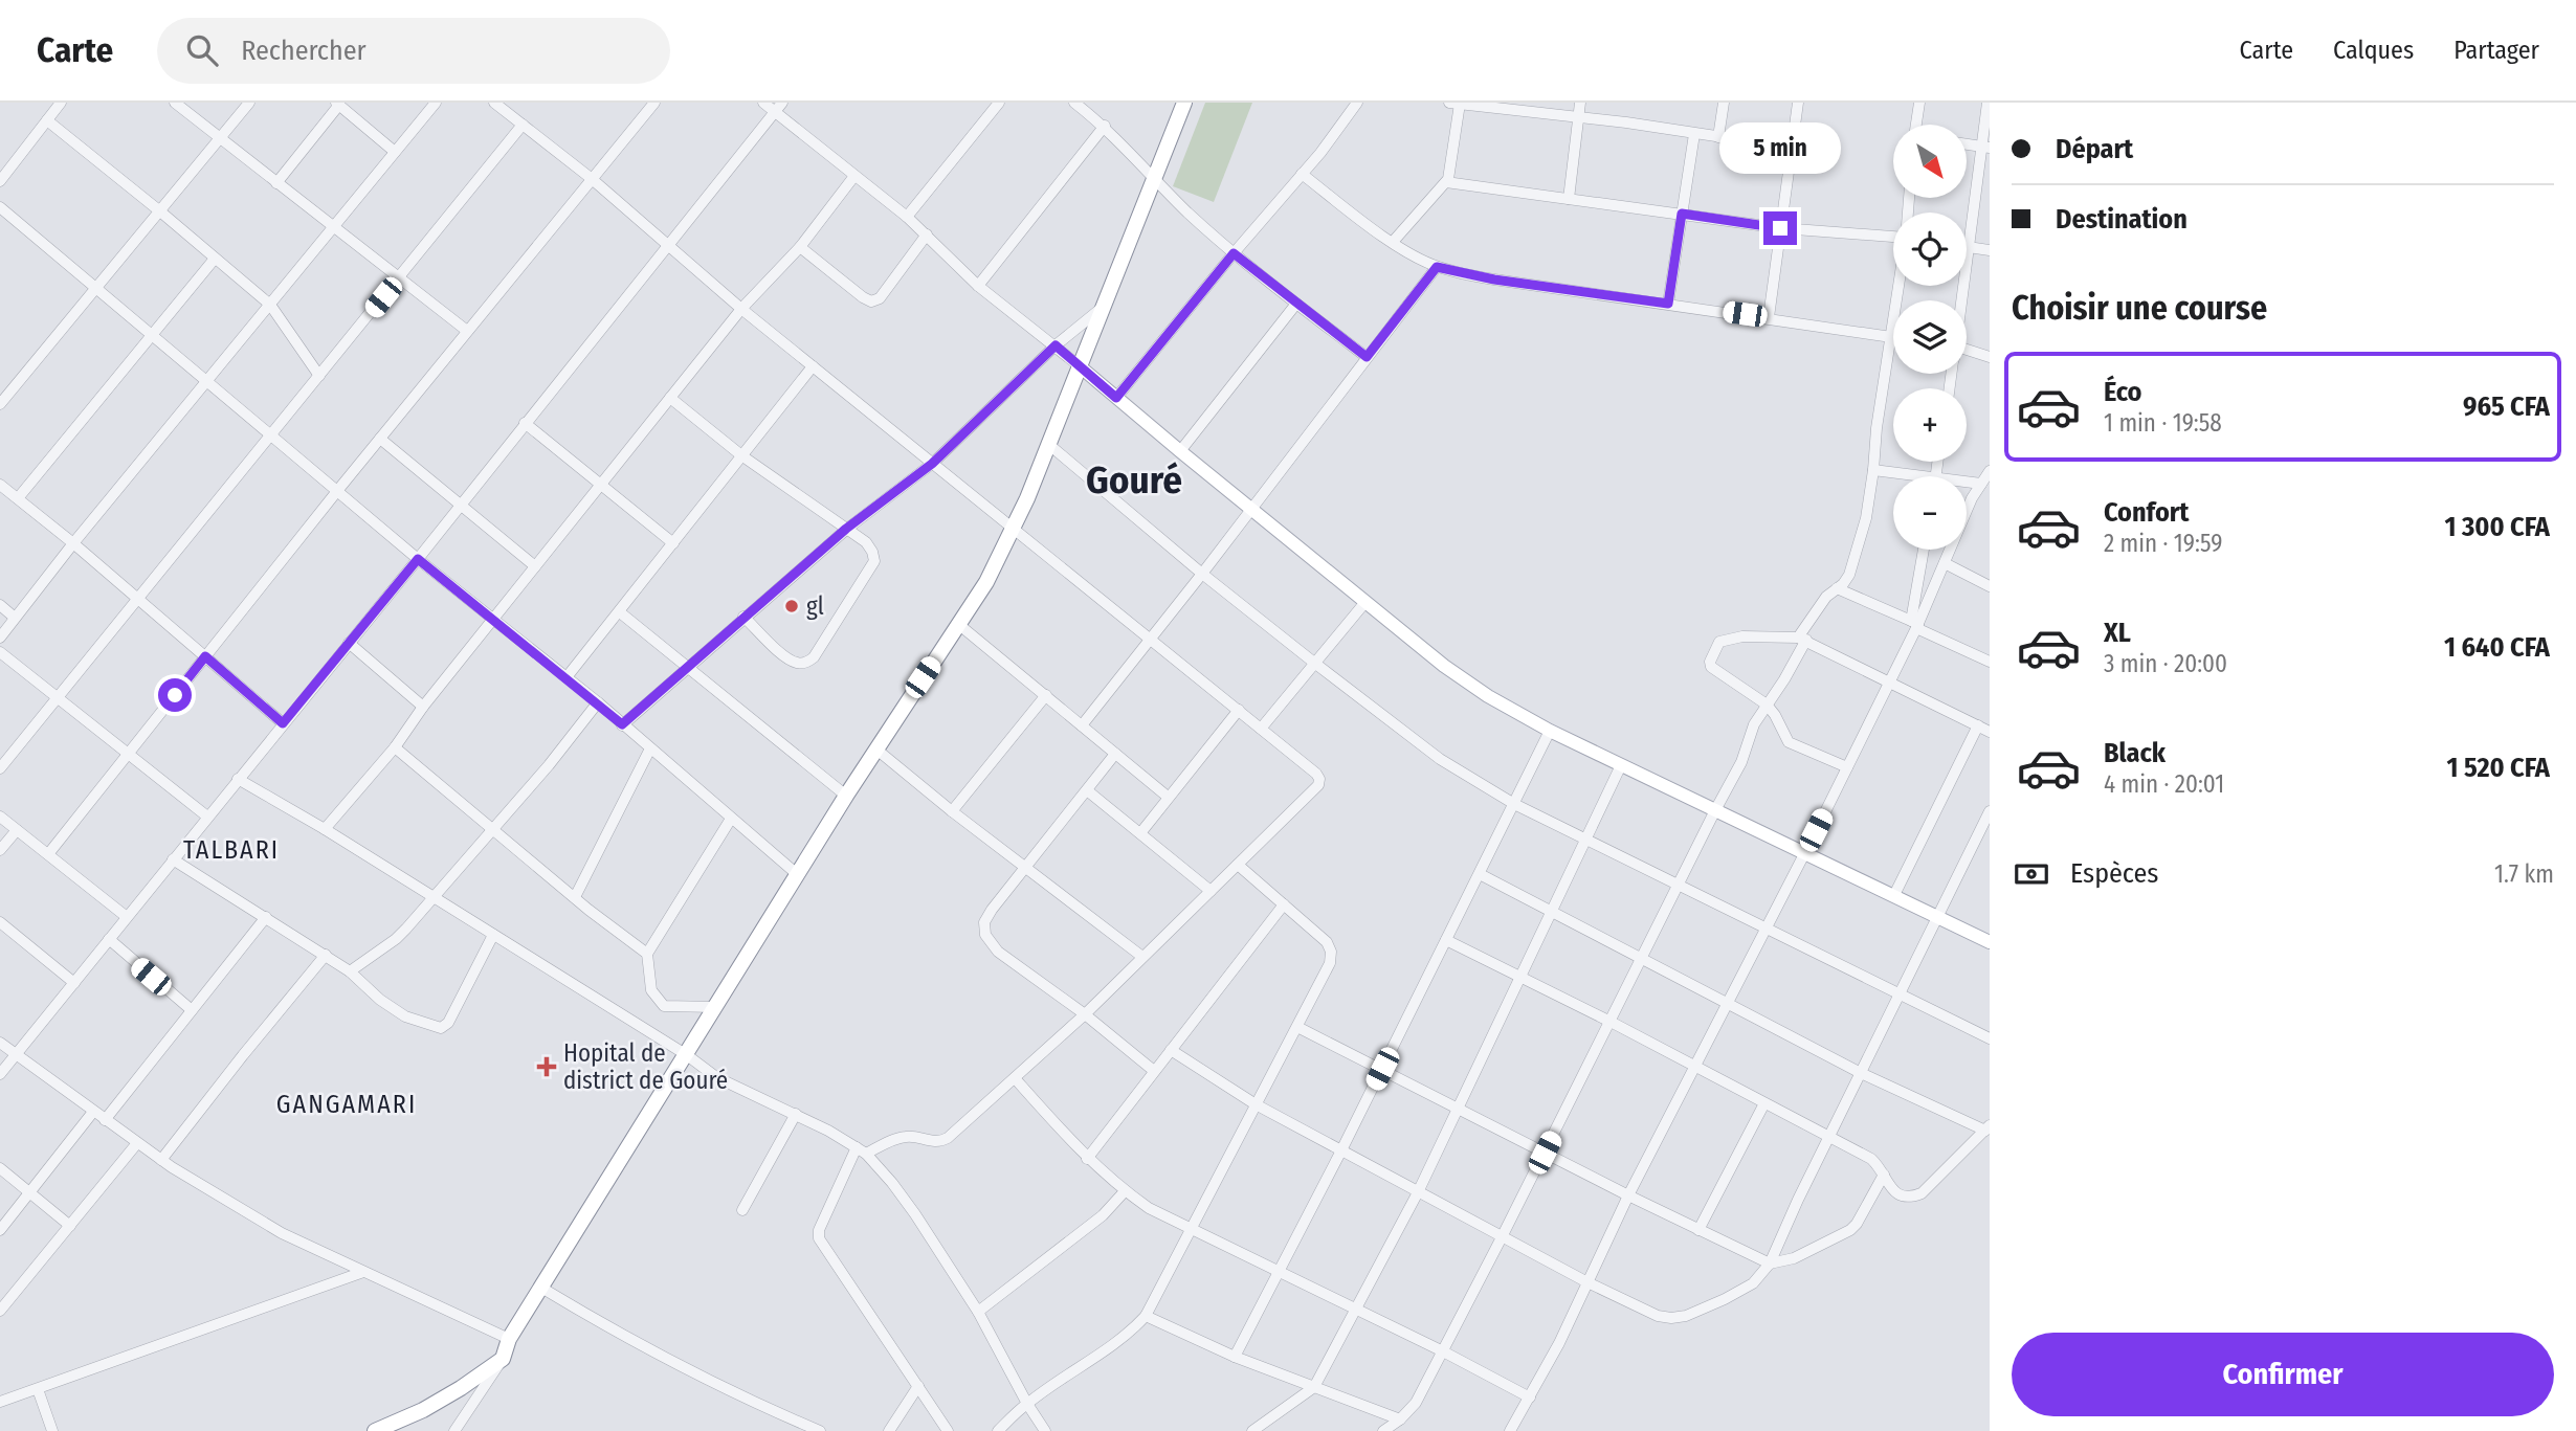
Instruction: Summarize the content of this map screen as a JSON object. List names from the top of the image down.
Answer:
{
  "districts": ["Gouré", "TALBARI", "GANGAMARI"],
  "places": {
    "other": ["gl"],
    "health": ["Hopital de district de Gouré"]
  },
  "north": "bottom right",
  "page": {
    "header": "Carte",
    "search": "Rechercher",
    "nav": ["Carte", "Calques", "Partager"],
    "banner": ["Départ", "Destination"],
    "bubble": "5 min",
    "map_buttons": ["+", "−"],
    "heading": "Choisir une course",
    "list": [
      {
        "name": "Éco",
        "note": "1 min · 19:58",
        "value": "965 CFA"
      },
      {
        "name": "Confort",
        "note": "2 min · 19:59",
        "value": "1 300 CFA"
      },
      {
        "name": "XL",
        "note": "3 min · 20:00",
        "value": "1 640 CFA"
      },
      {
        "name": "Black",
        "note": "4 min · 20:01",
        "value": "1 520 CFA"
      }
    ],
    "pay": ["Espèces", "1.7 km"],
    "buttons": "Confirmer"
  }
}
